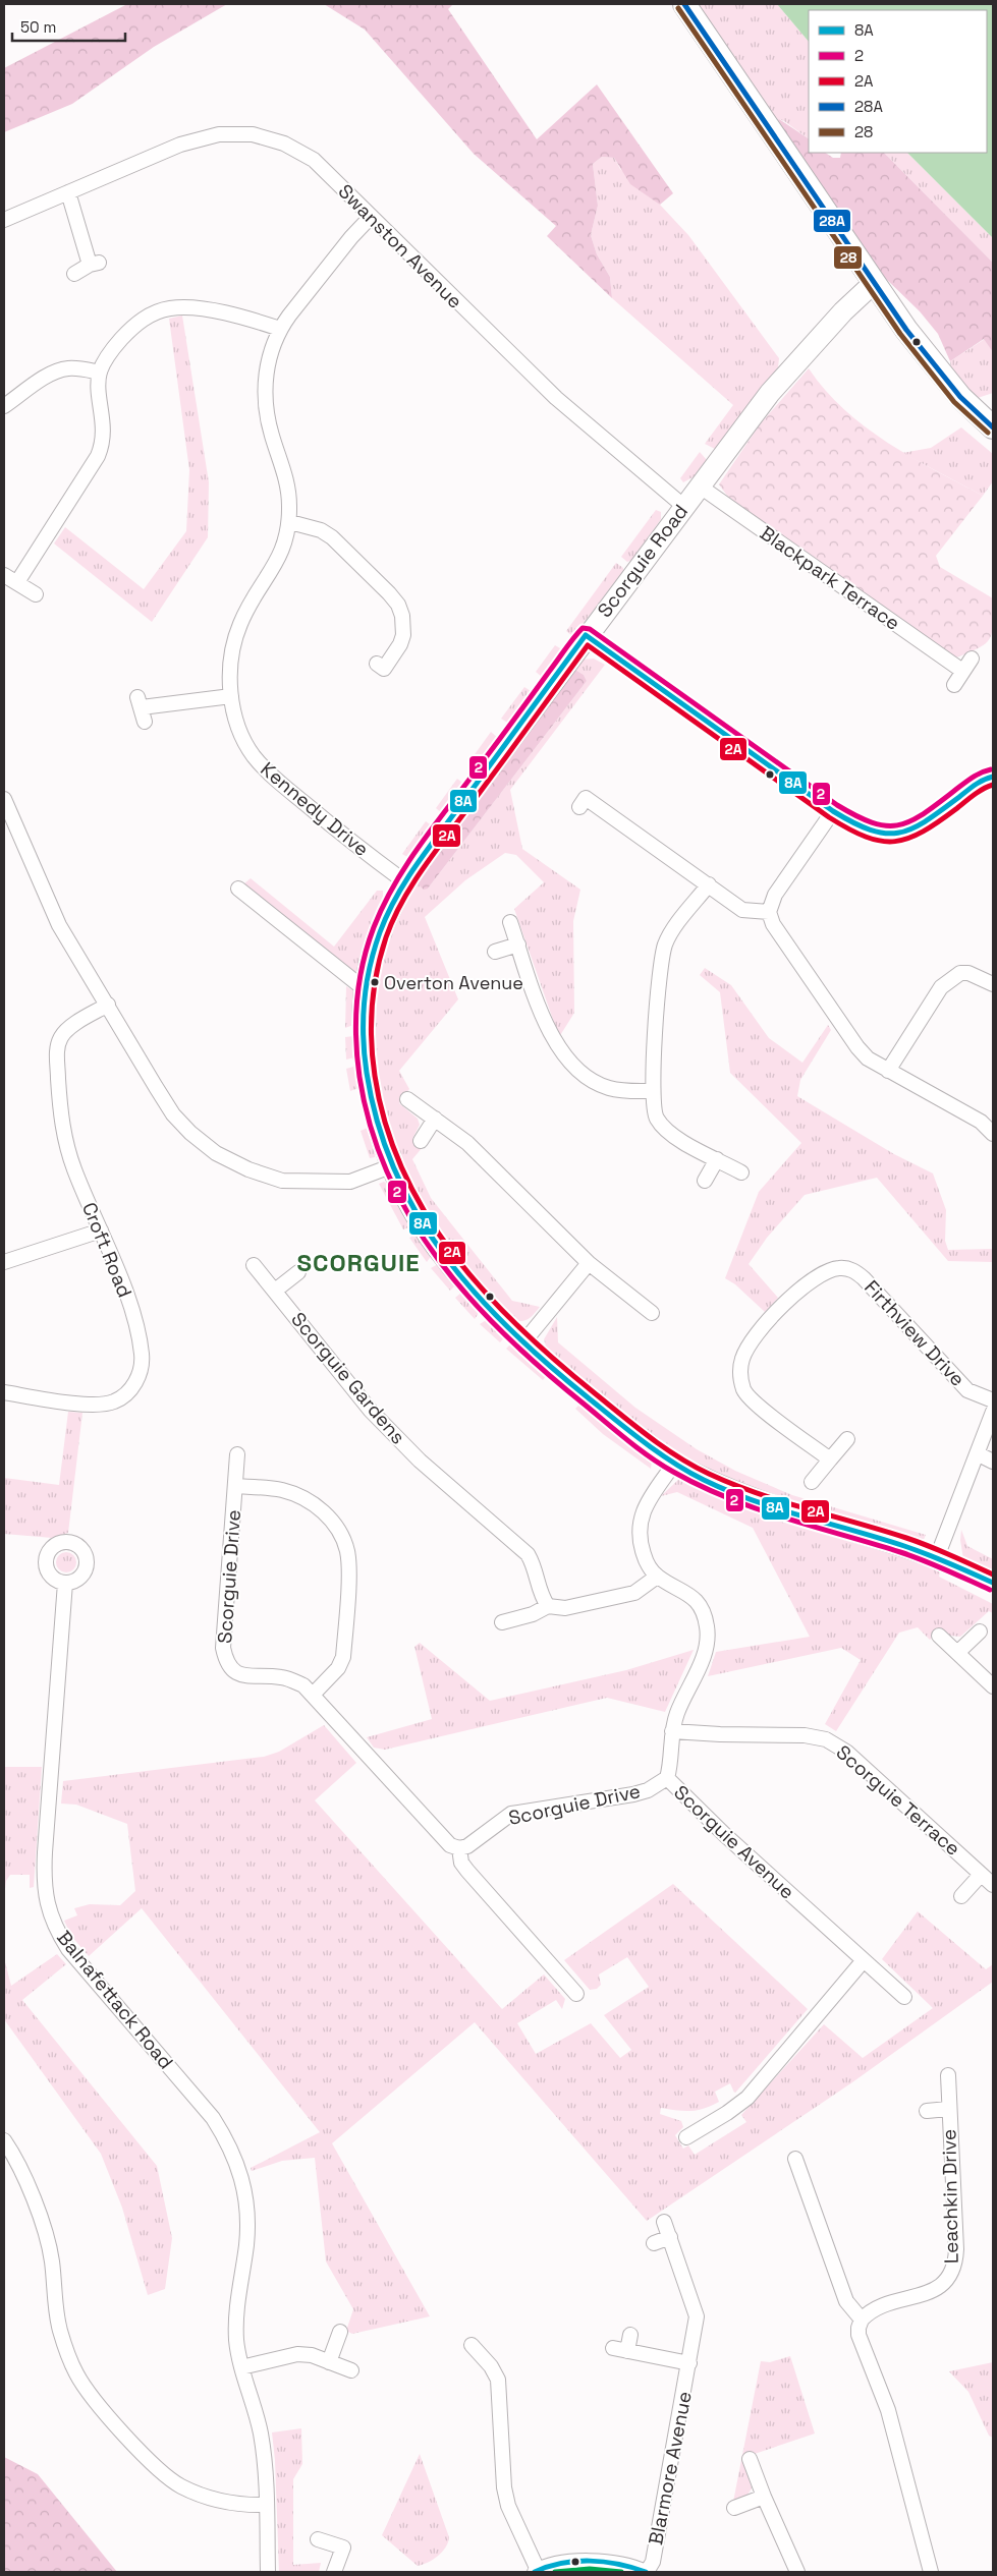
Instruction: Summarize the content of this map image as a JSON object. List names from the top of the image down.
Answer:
{
  "streets": {
    "street": [
      "Swanston Avenue",
      "Scorguie Road",
      "Blackpark Terrace",
      "Kennedy Drive",
      "Croft Road",
      "Firthview Drive",
      "Scorguie Gardens",
      "Scorguie Drive",
      "Scorguie Terrace",
      "Scorguie Avenue",
      "Balnafettack Road",
      "Leachkin Drive",
      "Blarmore Avenue"
    ]
  },
  "crossings": [
    ["Swanston Avenue", "Scorguie Road"],
    ["Swanston Avenue", "Kennedy Drive"],
    ["Scorguie Road", "Blackpark Terrace"],
    ["Scorguie Road", "Kennedy Drive"],
    ["Scorguie Road", "Scorguie Avenue"],
    ["Scorguie Drive", "Scorguie Avenue"],
    ["Scorguie Terrace", "Scorguie Avenue"]
  ],
  "districts": ["SCORGUIE"],
  "places": ["Overton Avenue"],
  "lines": [
    "transit line 28A",
    "transit line 28",
    "transit line 2",
    "transit line 8A",
    "transit line 2A"
  ],
  "legend": [
    "8A",
    "2",
    "2A",
    "28A",
    "28"
  ],
  "scale_bar": "50 m"
}
